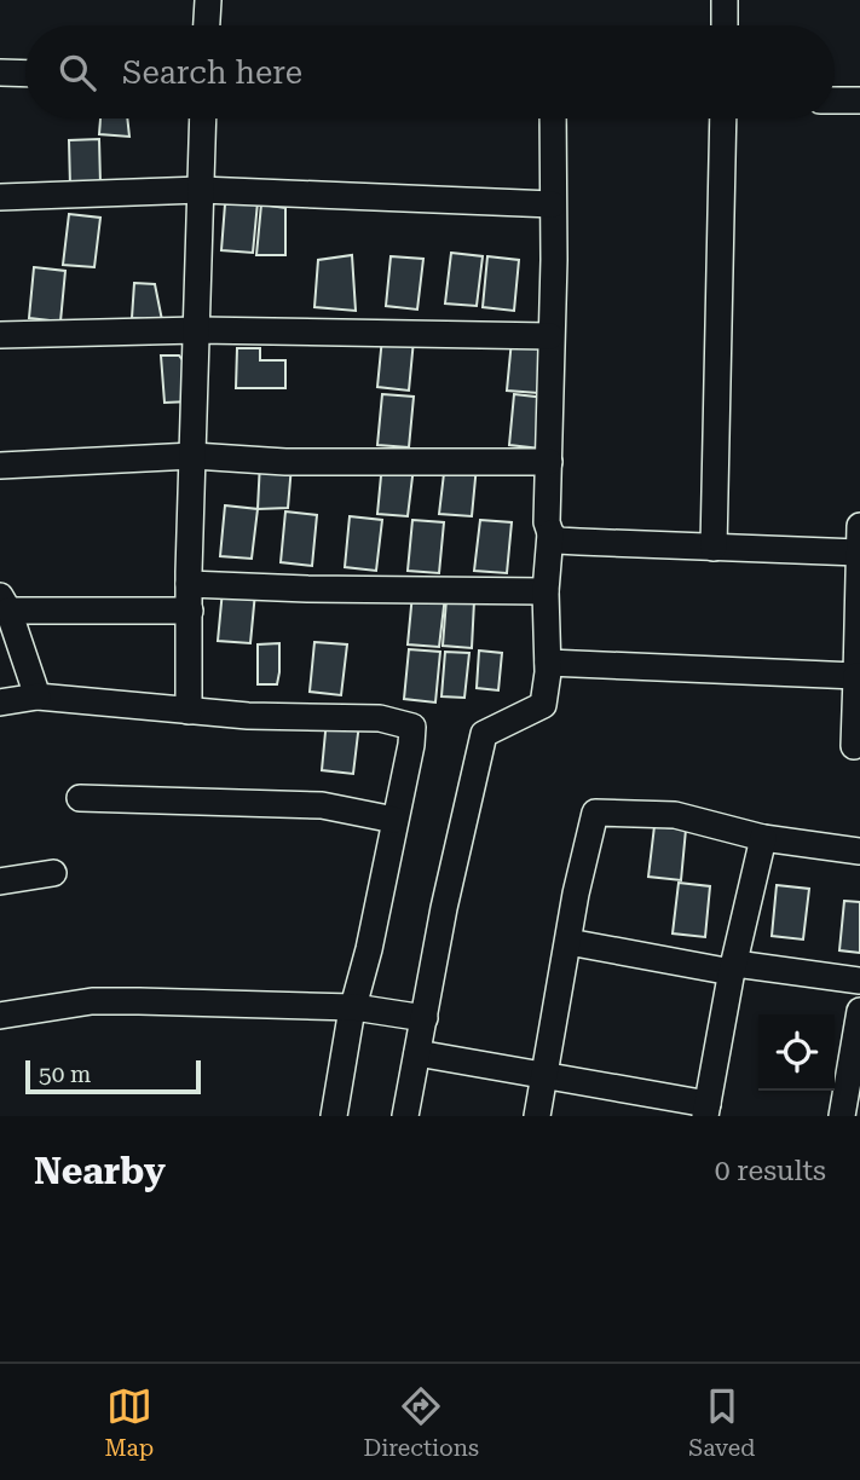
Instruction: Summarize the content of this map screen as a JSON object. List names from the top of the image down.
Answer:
{
  "scale_bar": "50 m",
  "page": {
    "search": "Search here",
    "scale": "50 m",
    "heading": ["Nearby", "0 results"],
    "nav": ["Map", "Directions", "Saved"]
  }
}
